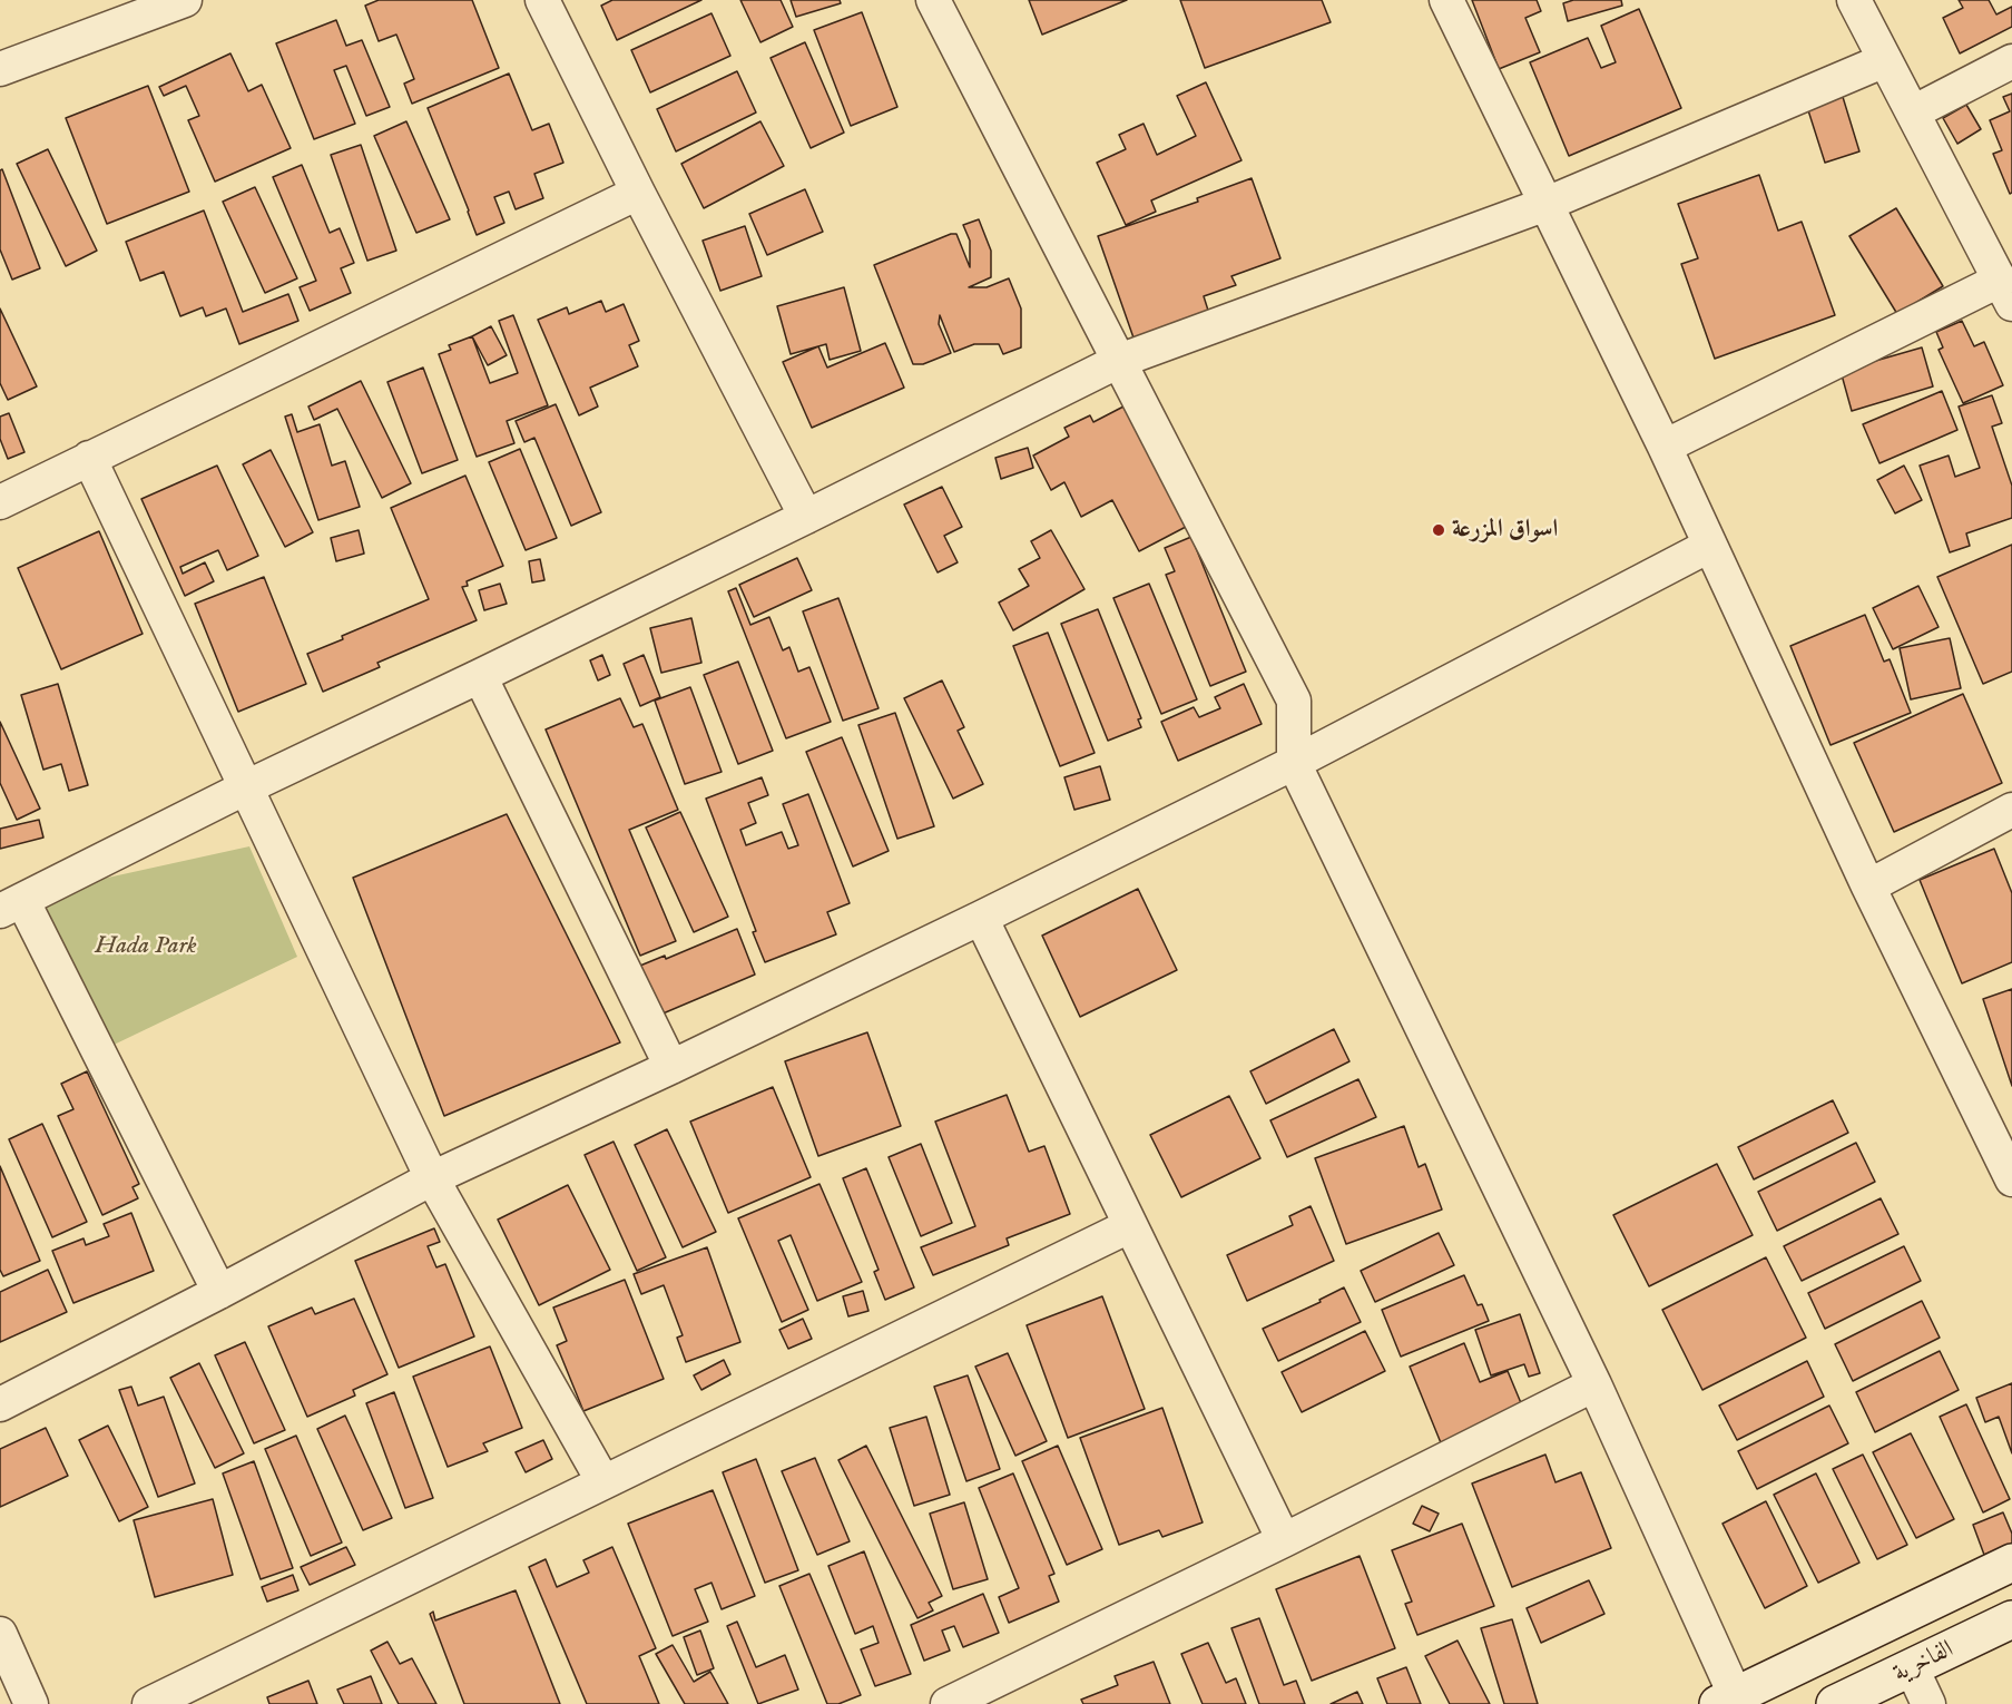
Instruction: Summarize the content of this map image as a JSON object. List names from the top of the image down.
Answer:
{
  "streets": {
    "street": ["الفاخرية"]
  },
  "parks": ["Hada Park"],
  "places": ["اسواق المزرعة"]
}
